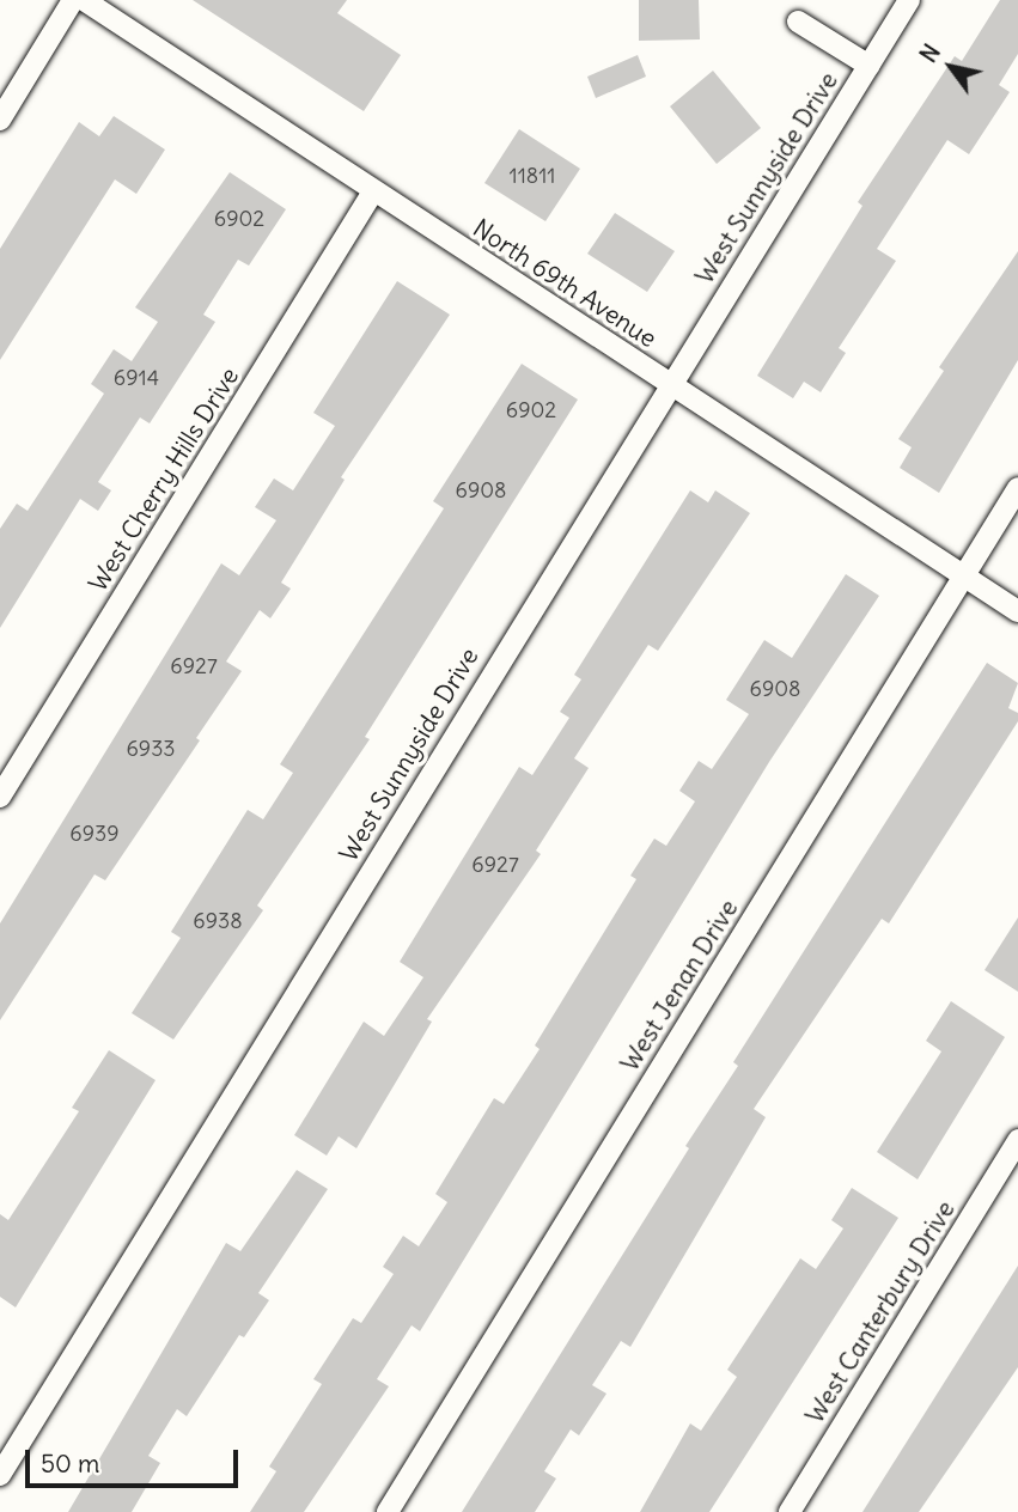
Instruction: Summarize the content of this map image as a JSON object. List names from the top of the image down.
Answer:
{
  "streets": {
    "street": [
      "West Sunnyside Drive",
      "North 69th Avenue",
      "West Cherry Hills Drive",
      "West Jenan Drive",
      "West Canterbury Drive"
    ]
  },
  "crossings": [
    ["West Sunnyside Drive", "North 69th Avenue"],
    ["North 69th Avenue", "West Cherry Hills Drive"],
    ["North 69th Avenue", "West Jenan Drive"]
  ],
  "house_numbers": [
    "11811",
    "6902",
    "6914",
    "6902",
    "6908",
    "6927",
    "6908",
    "6933",
    "6939",
    "6927",
    "6938"
  ],
  "scale_bar": "50 m",
  "north": "top left"
}
